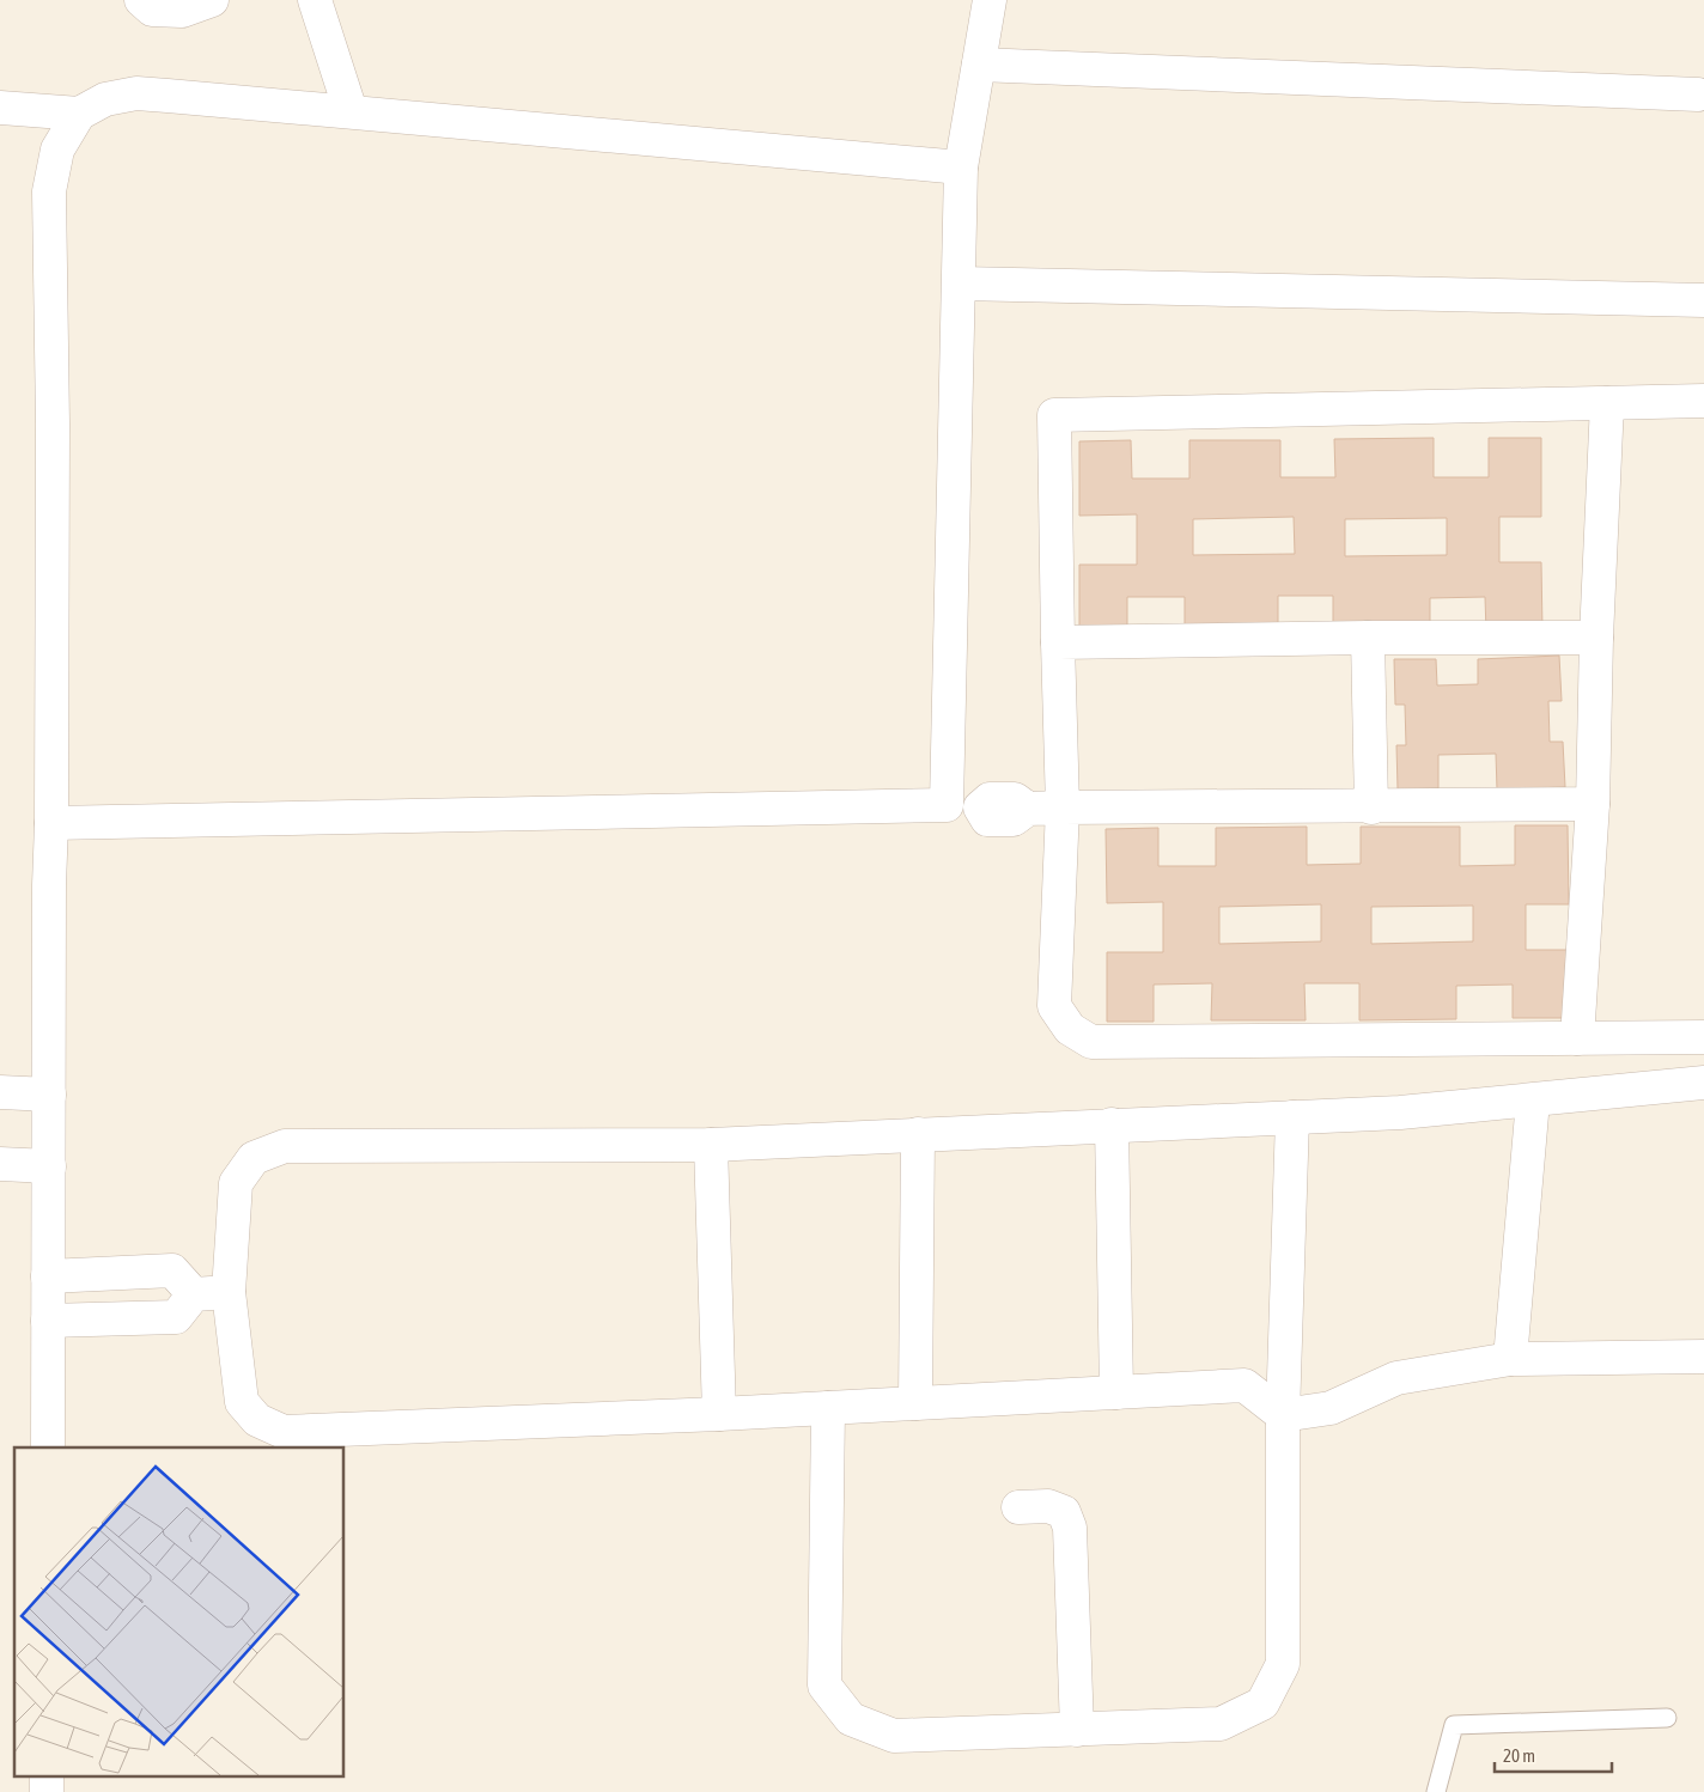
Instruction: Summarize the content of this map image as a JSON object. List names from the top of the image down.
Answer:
{
  "scale_bar": "20 m"
}
